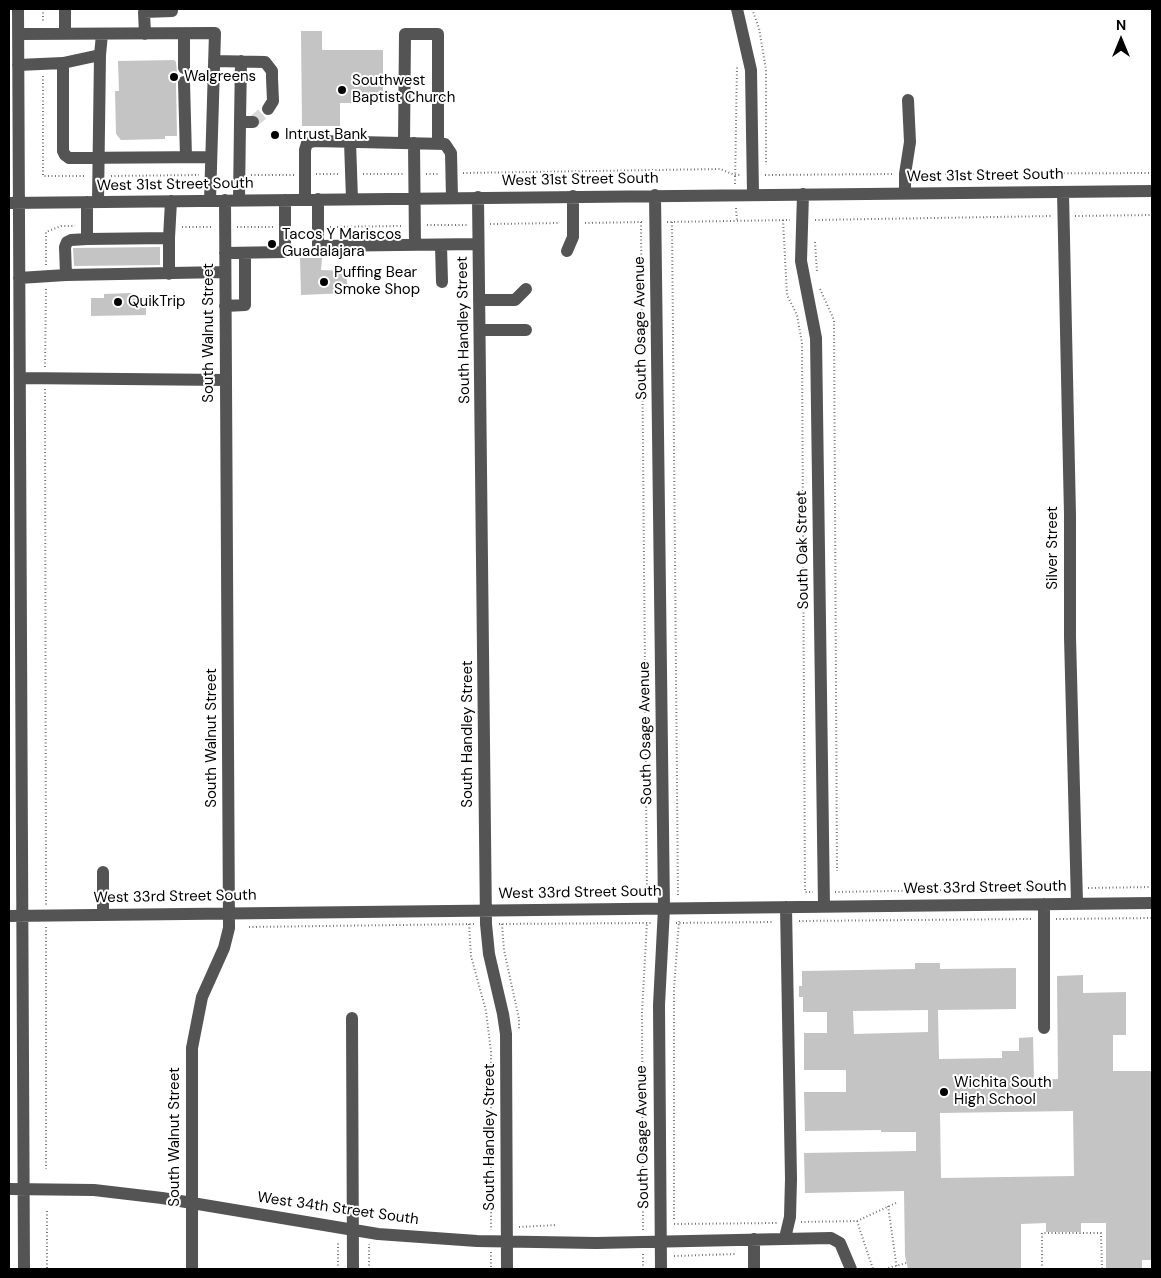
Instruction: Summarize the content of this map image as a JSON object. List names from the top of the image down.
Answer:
{
  "streets": {
    "street": [
      "West 31st Street South",
      "South Osage Avenue",
      "South Handley Street",
      "South Walnut Street",
      "Silver Street",
      "South Oak Street",
      "West 33rd Street South",
      "West 34th Street South"
    ]
  },
  "crossings": [
    ["West 31st Street South", "South Osage Avenue"],
    ["West 31st Street South", "South Handley Street"],
    ["West 31st Street South", "South Walnut Street"],
    ["West 31st Street South", "Silver Street"],
    ["West 31st Street South", "South Oak Street"],
    ["South Osage Avenue", "West 33rd Street South"],
    ["South Osage Avenue", "West 34th Street South"],
    ["South Handley Street", "West 33rd Street South"],
    ["South Handley Street", "West 34th Street South"],
    ["South Walnut Street", "West 33rd Street South"],
    ["South Walnut Street", "West 34th Street South"],
    ["Silver Street", "West 33rd Street South"],
    ["South Oak Street", "West 33rd Street South"]
  ],
  "places": [
    "Walgreens",
    "Southwest Baptist Church",
    "Intrust Bank",
    "Tacos Y Mariscos Guadalajara",
    "Puffing Bear Smoke Shop",
    "QuikTrip",
    "Wichita South High School"
  ],
  "north": "top"
}
